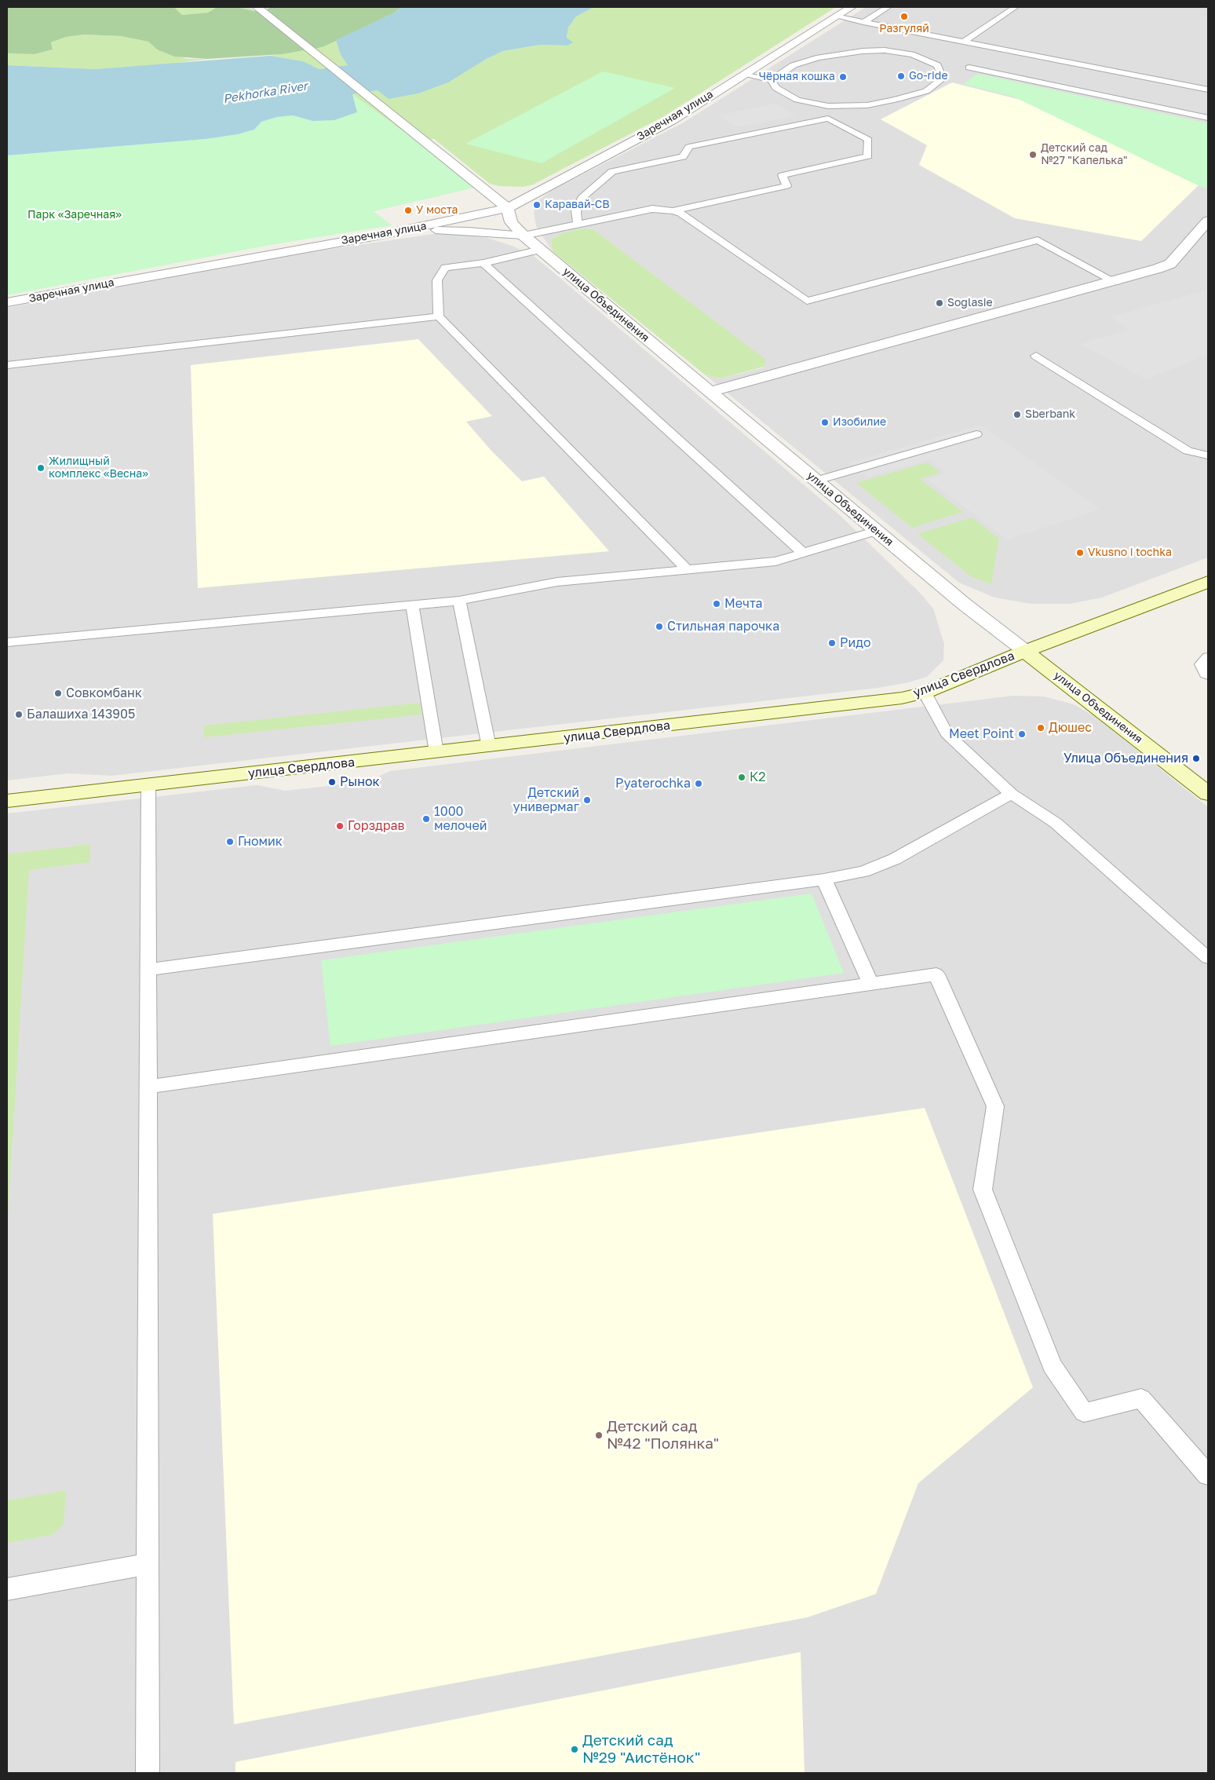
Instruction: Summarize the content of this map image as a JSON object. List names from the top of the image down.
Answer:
{
  "streets": {
    "main road": ["улица Объединения", "улица Свердлова"],
    "street": ["Заречная улица"]
  },
  "crossings": [
    ["Заречная улица", "улица Объединения"],
    ["улица Объединения", "улица Свердлова"]
  ],
  "water": ["Pekhorka River"],
  "parks": ["Парк «Заречная»"],
  "places": [
    "Разгуляй",
    "Go-ride",
    "Чёрная кошка",
    "Детский сад №27 \"Капелька\"",
    "Каравай-СВ",
    "У моста",
    "Soglasie",
    "Sberbank",
    "Изобилие",
    "Жилищный комплекс «Весна»",
    "Vkusno i tochka",
    "Мечта",
    "Стильная парочка",
    "Ридо",
    "Совкомбанк",
    "Балашиха 143905",
    "Дюшес",
    "Meet Point",
    "Улица Объединения",
    "К2",
    "Рынок",
    "Pyaterochka",
    "Детский универмаг",
    "1000 мелочей",
    "Горздрав",
    "Гномик",
    "Детский сад №42 \"Полянка\"",
    "Детский сад №29 \"Аистёнок\""
  ]
}
